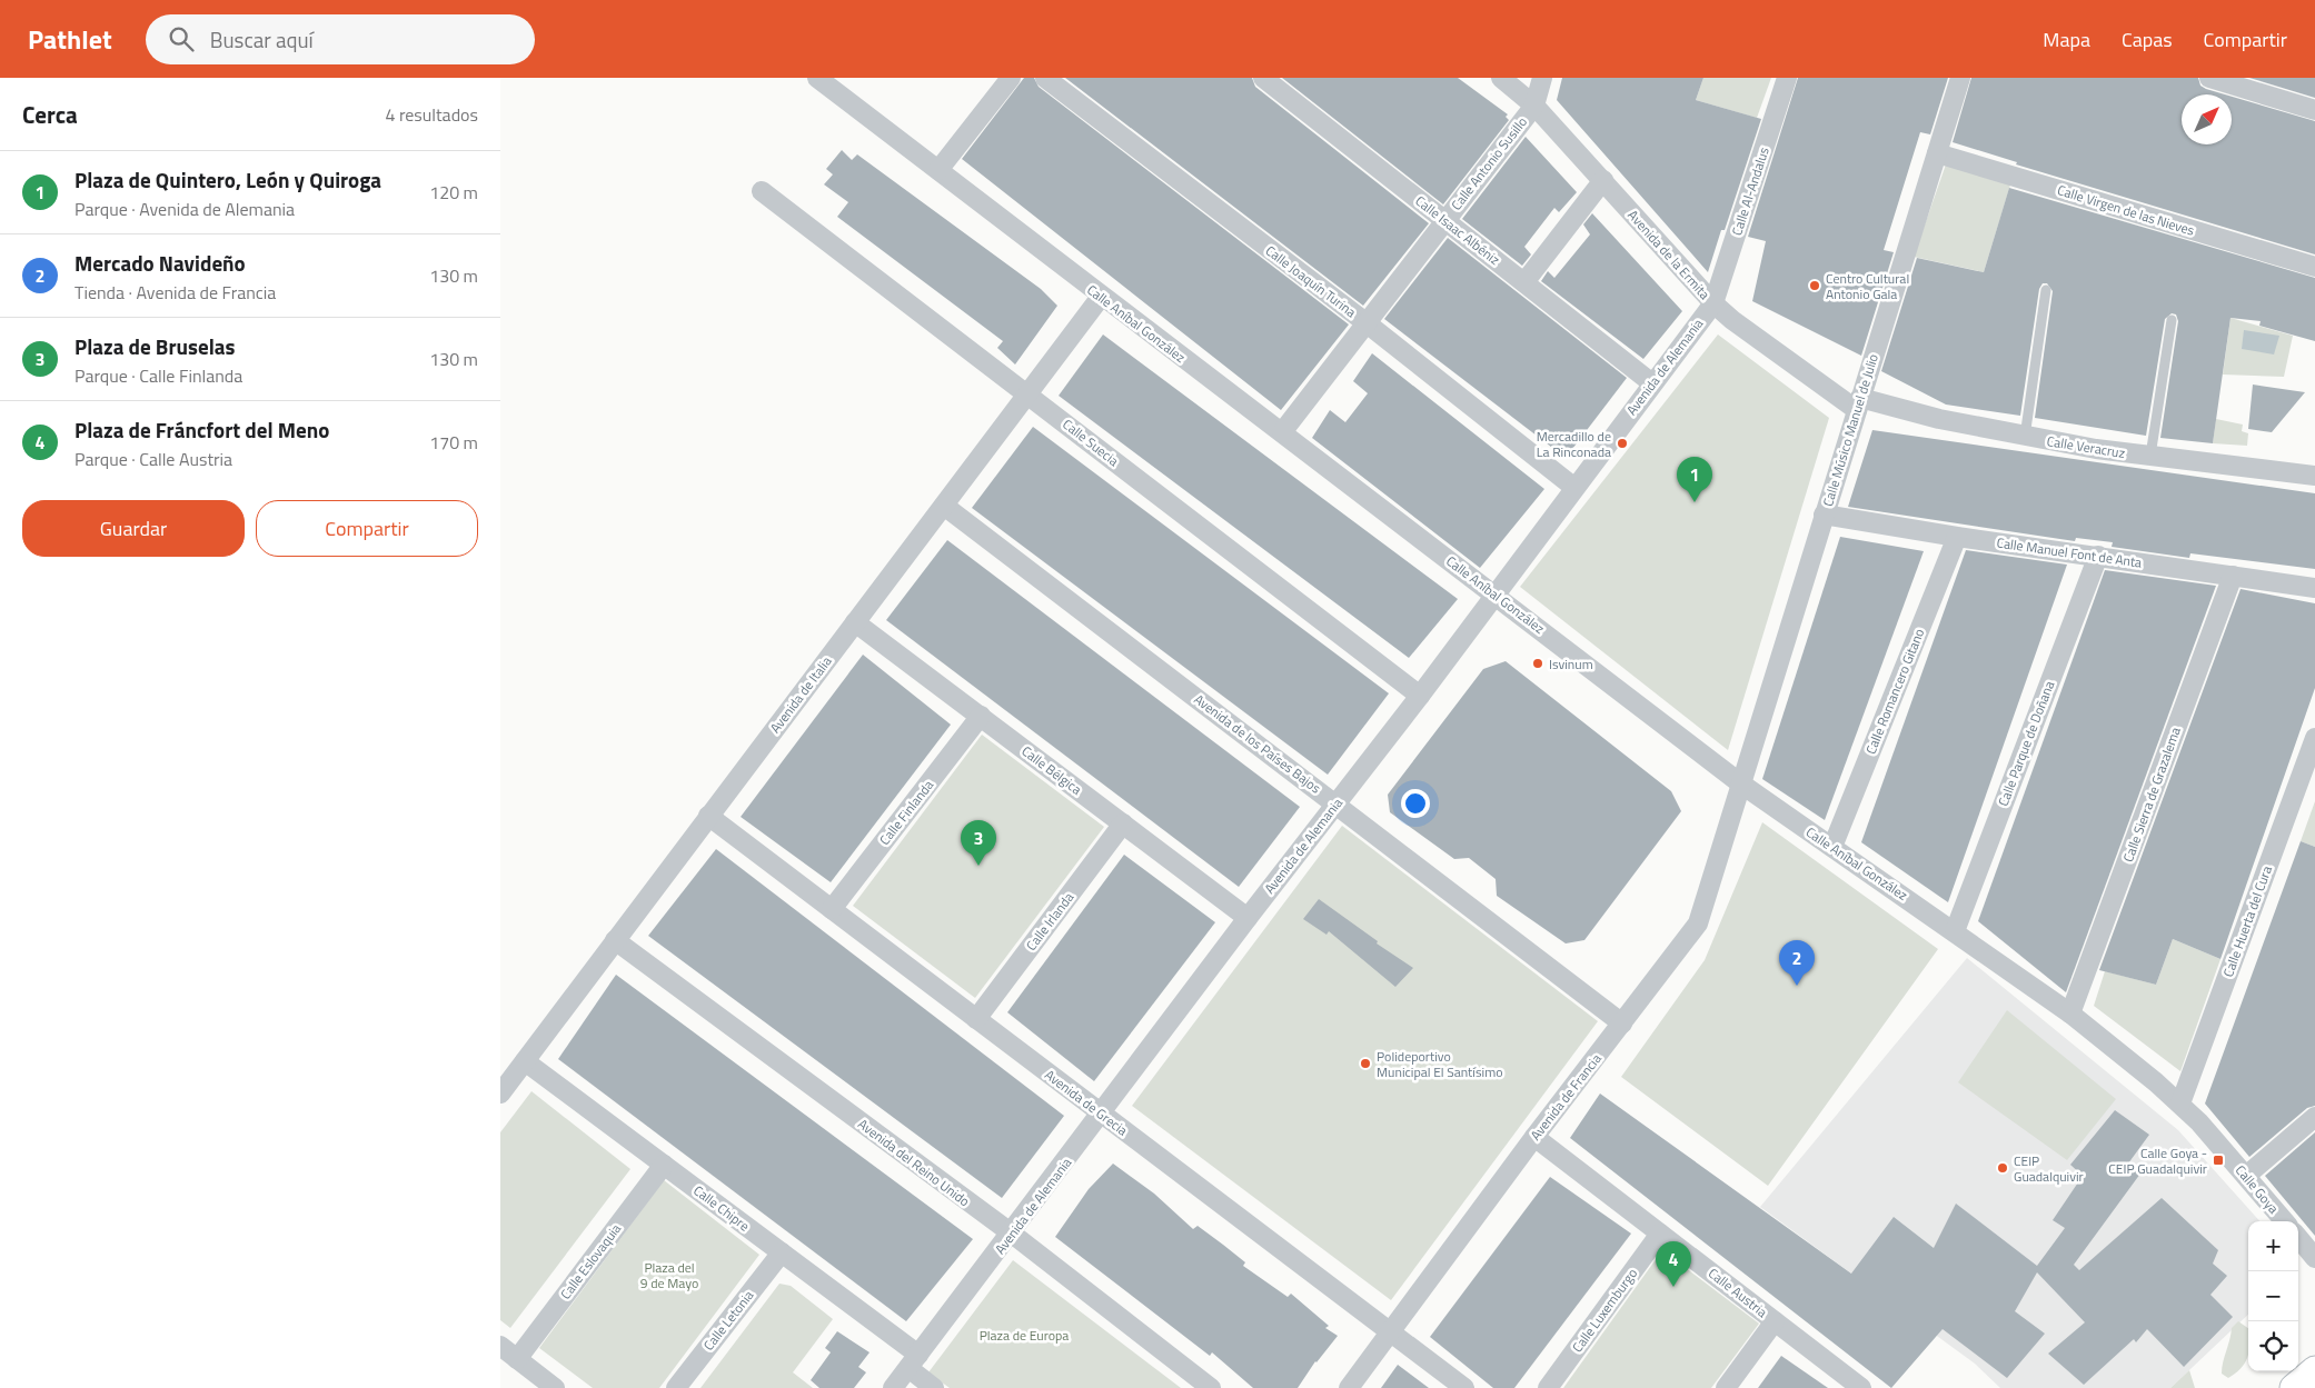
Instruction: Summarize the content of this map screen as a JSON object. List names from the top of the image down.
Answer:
{
  "streets": {
    "street": [
      "Calle Antonio Susillo",
      "Calle Al-Andalus",
      "Calle Virgen de las Nieves",
      "Calle Isaac Albéniz",
      "Avenida de la Ermita",
      "Calle Joaquín Turina",
      "Calle Aníbal González",
      "Avenida de Alemania",
      "Calle Músico Manuel de Julio",
      "Calle Suecia",
      "Calle Veracruz",
      "Calle Manuel Font de Anta",
      "Calle Romancero Gitano",
      "Avenida de Italia",
      "Avenida de los Países Bajos",
      "Calle Parque de Doñana",
      "Calle Bélgica",
      "Calle Sierra de Grazalema",
      "Calle Finlanda",
      "Calle Irlanda",
      "Calle Huerta del Cura",
      "Avenida de Francia",
      "Avenida de Grecia",
      "Avenida del Reino Unido",
      "Calle Goya",
      "Calle Chipre",
      "Calle Eslovaquia",
      "Calle Austria",
      "Calle Luxemburgo",
      "Calle Letonia"
    ]
  },
  "crossings": [
    ["Calle Antonio Susillo", "Calle Isaac Albéniz"],
    ["Calle Antonio Susillo", "Avenida de la Ermita"],
    ["Calle Antonio Susillo", "Calle Joaquín Turina"],
    ["Calle Antonio Susillo", "Calle Aníbal González"],
    ["Calle Al-Andalus", "Avenida de la Ermita"],
    ["Calle Al-Andalus", "Avenida de Alemania"],
    ["Calle Virgen de las Nieves", "Calle Músico Manuel de Julio"],
    ["Calle Isaac Albéniz", "Avenida de Alemania"],
    ["Avenida de la Ermita", "Avenida de Alemania"],
    ["Avenida de la Ermita", "Calle Músico Manuel de Julio"],
    ["Avenida de la Ermita", "Calle Veracruz"],
    ["Calle Joaquín Turina", "Avenida de Alemania"],
    ["Calle Aníbal González", "Avenida de Alemania"],
    ["Calle Aníbal González", "Calle Músico Manuel de Julio"],
    ["Calle Aníbal González", "Calle Romancero Gitano"],
    ["Calle Aníbal González", "Avenida de Italia"],
    ["Calle Aníbal González", "Calle Parque de Doñana"],
    ["Calle Aníbal González", "Calle Sierra de Grazalema"],
    ["Calle Aníbal González", "Calle Huerta del Cura"],
    ["Calle Aníbal González", "Avenida de Francia"],
    ["Calle Aníbal González", "Calle Goya"],
    ["Avenida de Alemania", "Calle Suecia"],
    ["Avenida de Alemania", "Avenida de los Países Bajos"],
    ["Avenida de Alemania", "Calle Bélgica"],
    ["Avenida de Alemania", "Avenida de Grecia"],
    ["Avenida de Alemania", "Avenida del Reino Unido"],
    ["Avenida de Alemania", "Calle Chipre"],
    ["Calle Músico Manuel de Julio", "Calle Veracruz"],
    ["Calle Músico Manuel de Julio", "Calle Manuel Font de Anta"],
    ["Calle Músico Manuel de Julio", "Avenida de Francia"],
    ["Calle Suecia", "Avenida de Italia"],
    ["Calle Manuel Font de Anta", "Calle Romancero Gitano"],
    ["Calle Manuel Font de Anta", "Calle Parque de Doñana"],
    ["Calle Manuel Font de Anta", "Calle Sierra de Grazalema"],
    ["Avenida de Italia", "Avenida de los Países Bajos"],
    ["Avenida de Italia", "Calle Bélgica"],
    ["Avenida de Italia", "Avenida de Grecia"],
    ["Avenida de Italia", "Avenida del Reino Unido"],
    ["Avenida de Italia", "Calle Chipre"],
    ["Avenida de los Países Bajos", "Avenida de Francia"],
    ["Calle Bélgica", "Calle Finlanda"],
    ["Calle Bélgica", "Calle Irlanda"],
    ["Calle Finlanda", "Avenida de Grecia"],
    ["Calle Irlanda", "Avenida de Grecia"],
    ["Calle Huerta del Cura", "Calle Goya"],
    ["Avenida de Francia", "Avenida de Grecia"],
    ["Avenida de Francia", "Calle Austria"],
    ["Calle Chipre", "Calle Eslovaquia"],
    ["Calle Chipre", "Calle Letonia"],
    ["Calle Austria", "Calle Luxemburgo"]
  ],
  "parks": ["Plaza del 9 de Mayo", "Plaza de Europa"],
  "places": {
    "other": [
      "Centro Cultural Antonio Gala",
      "Mercadillo de La Rinconada",
      "Isvinum",
      "Polideportivo Municipal El Santísimo",
      "CEIP Guadalquivir"
    ],
    "transit": ["Calle Goya - CEIP Guadalquivir"]
  },
  "north": "top right",
  "page": {
    "header": "Pathlet",
    "search": "Buscar aquí",
    "nav": ["Mapa", "Capas", "Compartir"],
    "heading": ["Cerca", "4 resultados"],
    "list": [
      {
        "mark": "1",
        "name": "Plaza de Quintero, León y Quiroga",
        "note": "Parque · Avenida de Alemania",
        "value": "120 m"
      },
      {
        "mark": "2",
        "name": "Mercado Navideño",
        "note": "Tienda · Avenida de Francia",
        "value": "130 m"
      },
      {
        "mark": "3",
        "name": "Plaza de Bruselas",
        "note": "Parque · Calle Finlanda",
        "value": "130 m"
      },
      {
        "mark": "4",
        "name": "Plaza de Fráncfort del Meno",
        "note": "Parque · Calle Austria",
        "value": "170 m"
      }
    ],
    "pins": [
      "1",
      "3",
      "2",
      "4"
    ],
    "buttons": ["Guardar", "Compartir"],
    "map_buttons": ["+", "−"]
  }
}
